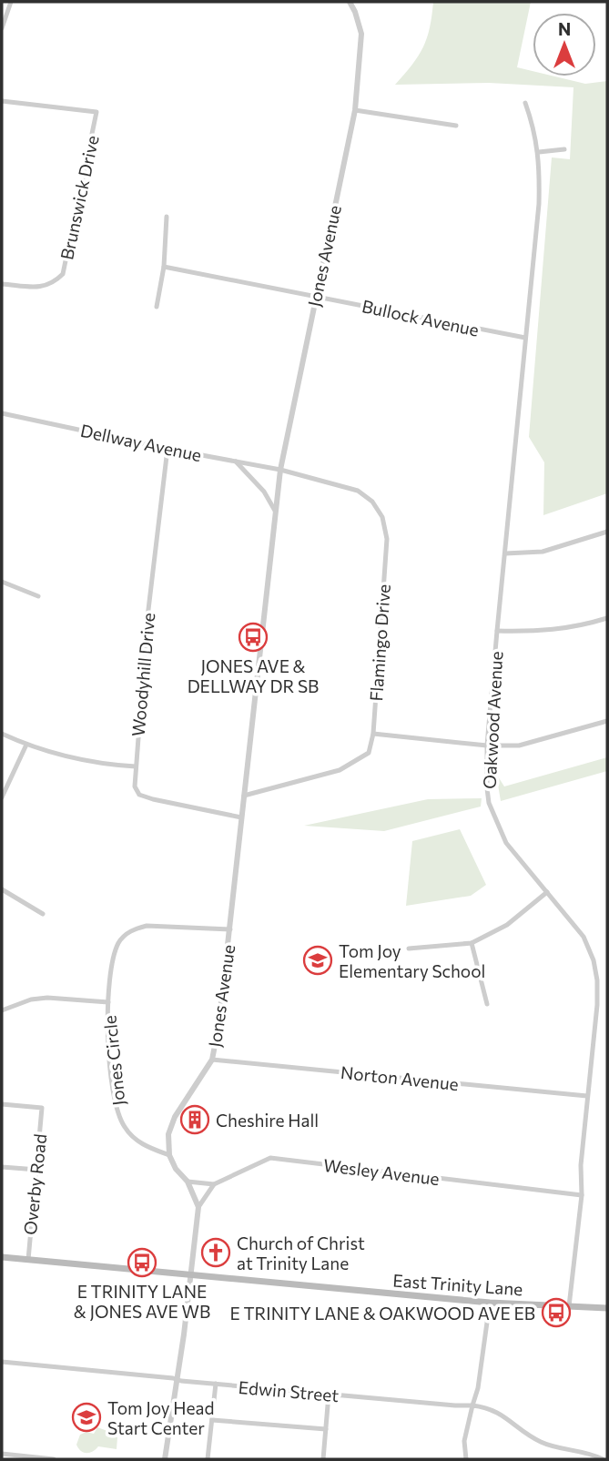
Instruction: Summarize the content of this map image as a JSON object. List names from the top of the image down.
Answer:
{
  "streets": {
    "main road": ["East Trinity Lane"],
    "street": [
      "Brunswick Drive",
      "Jones Avenue",
      "Bullock Avenue",
      "Dellway Avenue",
      "Flamingo Drive",
      "Woodyhill Drive",
      "Oakwood Avenue",
      "Jones Circle",
      "Norton Avenue",
      "Wesley Avenue",
      "Overby Road",
      "Edwin Street"
    ]
  },
  "crossings": [
    ["Jones Avenue", "Bullock Avenue"],
    ["Jones Avenue", "Dellway Avenue"],
    ["Jones Avenue", "Flamingo Drive"],
    ["Jones Avenue", "Woodyhill Drive"],
    ["Jones Avenue", "Jones Circle"],
    ["Jones Avenue", "Norton Avenue"],
    ["Bullock Avenue", "Oakwood Avenue"],
    ["Dellway Avenue", "Flamingo Drive"],
    ["Dellway Avenue", "Woodyhill Drive"],
    ["Oakwood Avenue", "Norton Avenue"],
    ["Oakwood Avenue", "Wesley Avenue"],
    ["Oakwood Avenue", "East Trinity Lane"],
    ["Overby Road", "East Trinity Lane"]
  ],
  "places": {
    "bus stop": ["JONES AVE & DELLWAY DR SB", "E TRINITY LANE & JONES AVE WB", "E TRINITY LANE & OAKWOOD AVE EB"],
    "school or university": ["Tom Joy Elementary School", "Tom Joy Head Start Center"],
    "building": ["Cheshire Hall"],
    "church": ["Church of Christ at Trinity Lane"]
  },
  "north": "top"
}
